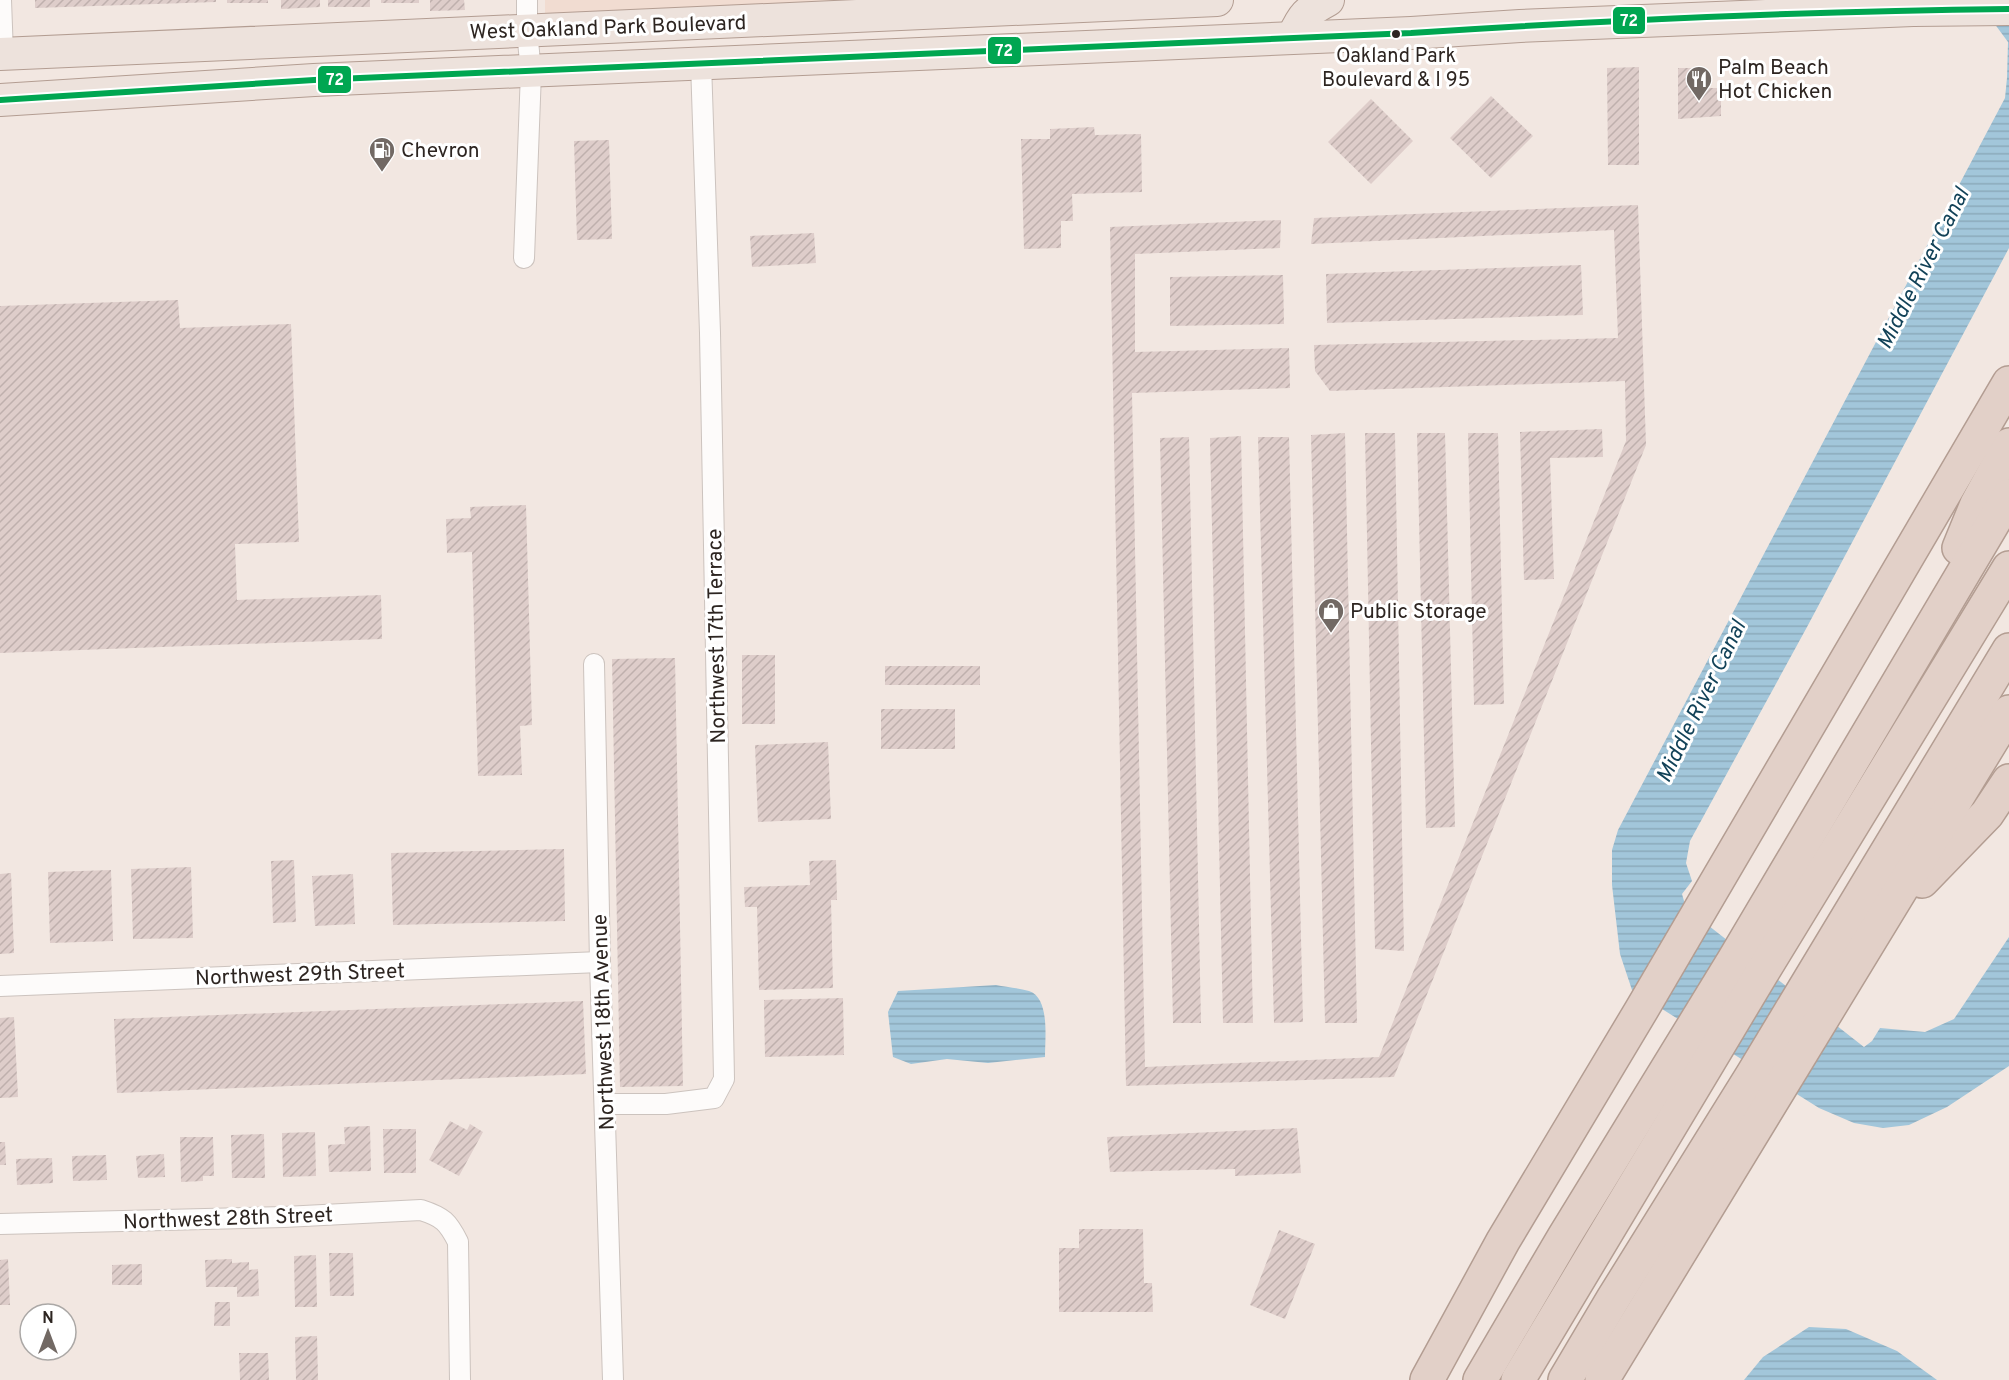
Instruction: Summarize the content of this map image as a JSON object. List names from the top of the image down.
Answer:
{
  "streets": {
    "main road": ["West Oakland Park Boulevard"],
    "street": [
      "Northwest 17th Terrace",
      "Northwest 29th Street",
      "Northwest 18th Avenue",
      "Northwest 28th Street"
    ]
  },
  "crossings": [
    ["West Oakland Park Boulevard", "Northwest 17th Terrace"],
    ["Northwest 17th Terrace", "Northwest 18th Avenue"],
    ["Northwest 29th Street", "Northwest 18th Avenue"]
  ],
  "water": ["Middle River Canal"],
  "places": {
    "other": ["Oakland Park Boulevard & I 95"],
    "restaurant": ["Palm Beach Hot Chicken"],
    "fuel station": ["Chevron"],
    "shop": ["Public Storage"]
  },
  "lines": ["transit line 72"],
  "north": "top"
}
